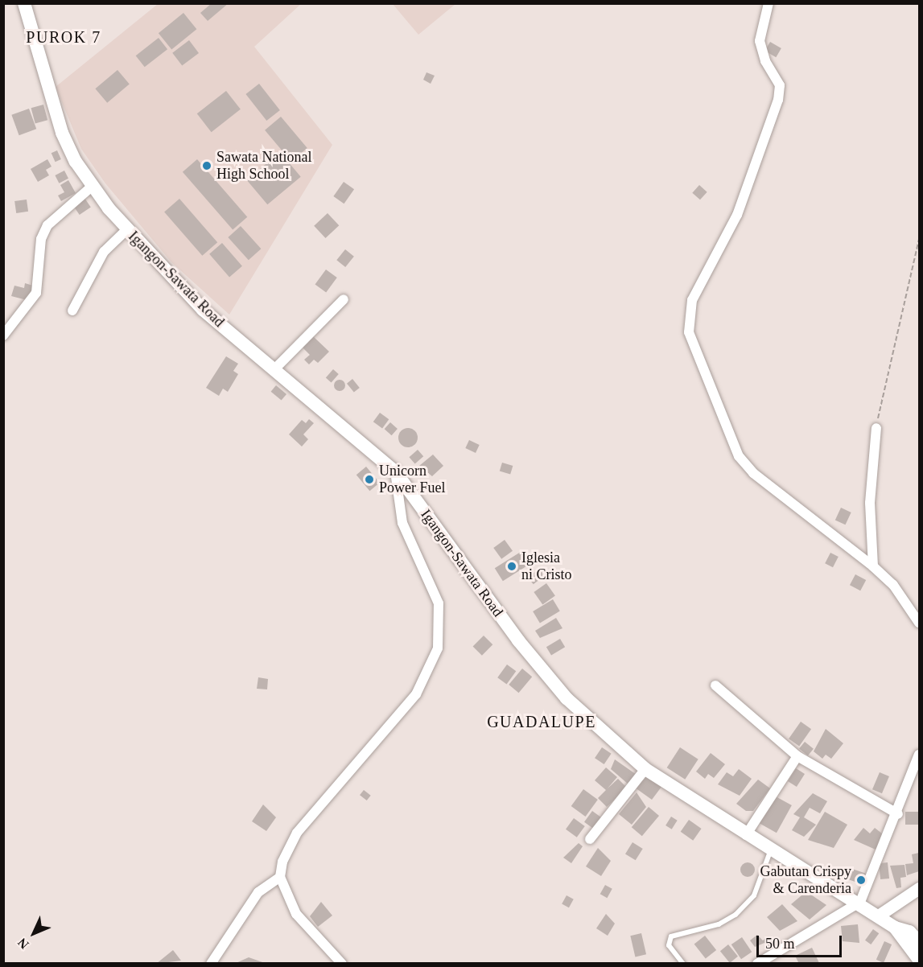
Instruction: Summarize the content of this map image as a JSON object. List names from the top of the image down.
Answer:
{
  "streets": {
    "main road": ["Igangon-Sawata Road"]
  },
  "districts": ["PUROK 7", "GUADALUPE"],
  "places": [
    "Sawata National High School",
    "Unicorn Power Fuel",
    "Iglesia ni Cristo",
    "Gabutan Crispy & Carenderia"
  ],
  "scale_bar": "50 m",
  "north": "bottom left"
}
